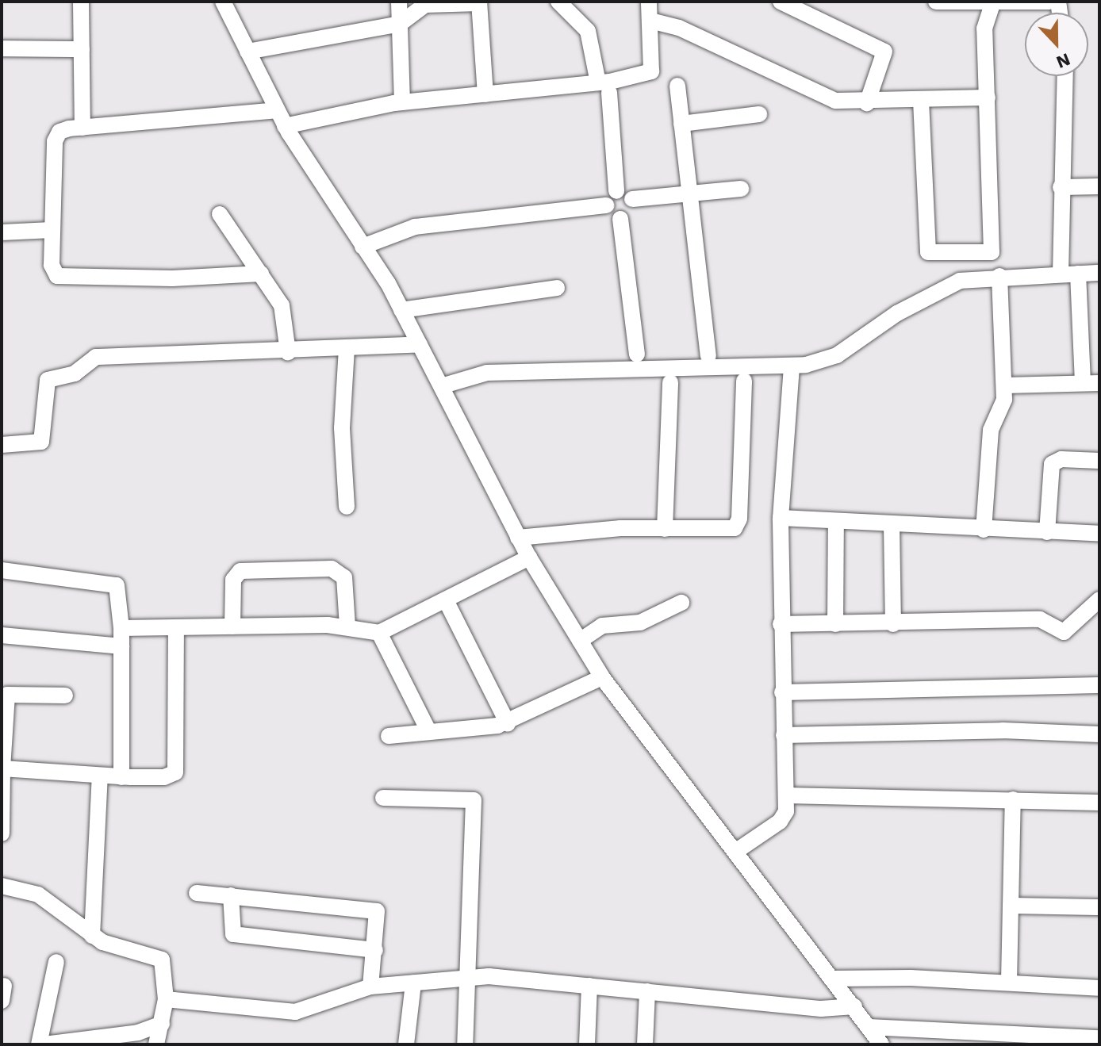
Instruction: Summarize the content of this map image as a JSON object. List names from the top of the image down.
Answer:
{
  "north": "bottom"
}
